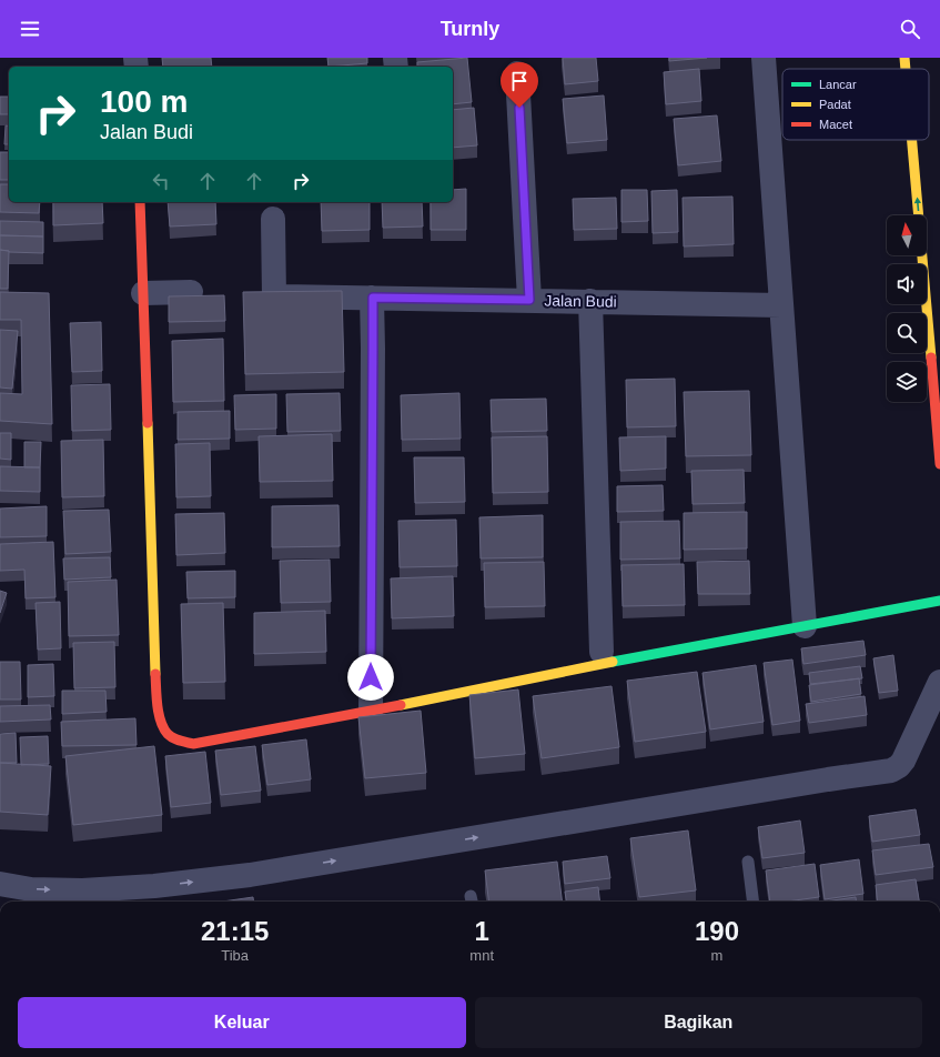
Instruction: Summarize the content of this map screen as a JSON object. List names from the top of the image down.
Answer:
{
  "streets": {
    "street": ["Jalan Budi"]
  },
  "legend": ["Lancar", "Padat", "Macet"],
  "north": "top",
  "page": {
    "header": "Turnly",
    "turn": ["100 m", "Jalan Budi"],
    "eta": [
      "21:15",
      "Tiba",
      "1",
      "mnt",
      "190",
      "m"
    ],
    "buttons": ["Keluar", "Bagikan"]
  }
}
